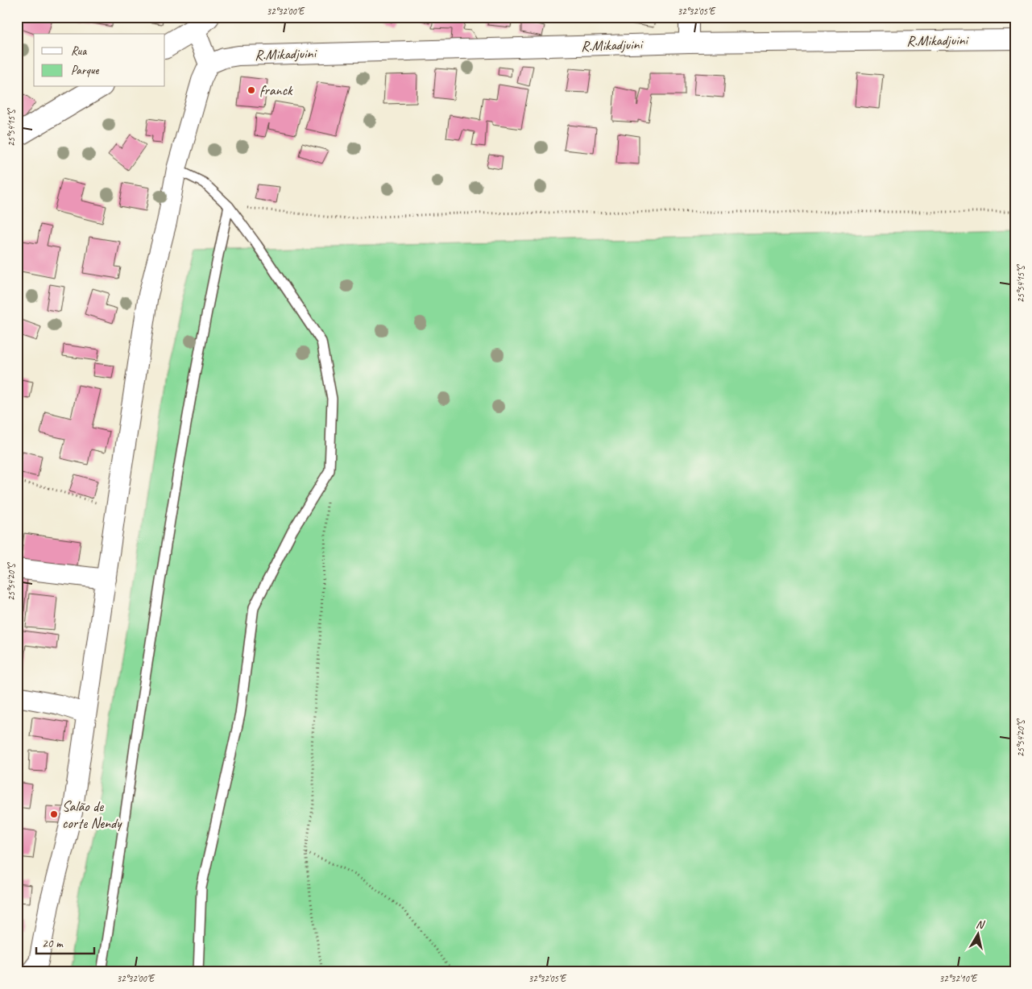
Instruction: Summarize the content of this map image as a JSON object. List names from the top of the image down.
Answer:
{
  "streets": {
    "street": ["R.Mikadjuini"]
  },
  "places": ["franck", "Salão de corte Nendy"],
  "legend": ["Rua", "Parque"],
  "scale_bar": "20 m",
  "north": "top",
  "coordinates": [
    "32°32'00\"E",
    "32°32'05\"E",
    "25°54'15\"S",
    "25°54'20\"S",
    "32°32'10\"E"
  ]
}
